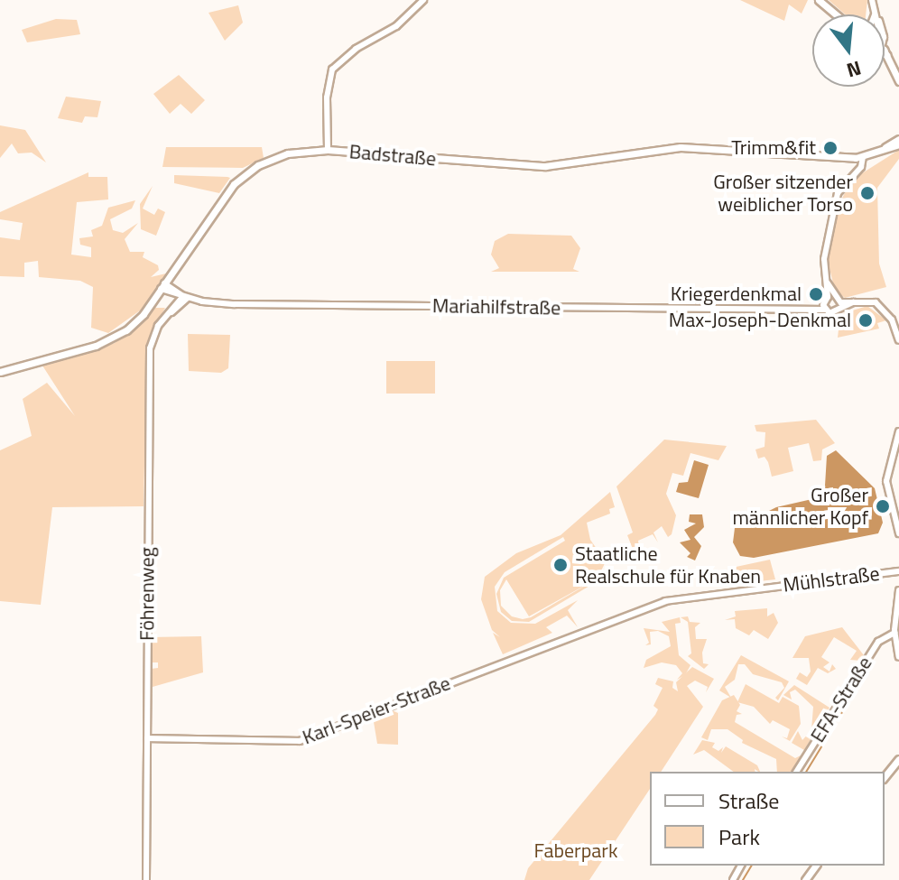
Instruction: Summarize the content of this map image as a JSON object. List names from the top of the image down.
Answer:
{
  "streets": {
    "main road": ["Badstraße"],
    "street": [
      "Mariahilfstraße",
      "Mühlstraße",
      "Föhrenweg",
      "EFA-Straße",
      "Karl-Speier-Straße"
    ]
  },
  "crossings": [
    ["Badstraße", "Mariahilfstraße"],
    ["Mariahilfstraße", "Föhrenweg"],
    ["Mühlstraße", "Karl-Speier-Straße"],
    ["Föhrenweg", "Karl-Speier-Straße"]
  ],
  "parks": ["Faberpark"],
  "places": [
    "Trimm&fit",
    "Großer sitzender weiblicher Torso",
    "Kriegerdenkmal",
    "Max-Joseph-Denkmal",
    "Großer männlicher Kopf",
    "Staatliche Realschule für Knaben"
  ],
  "legend": ["Straße", "Park"],
  "north": "bottom"
}
